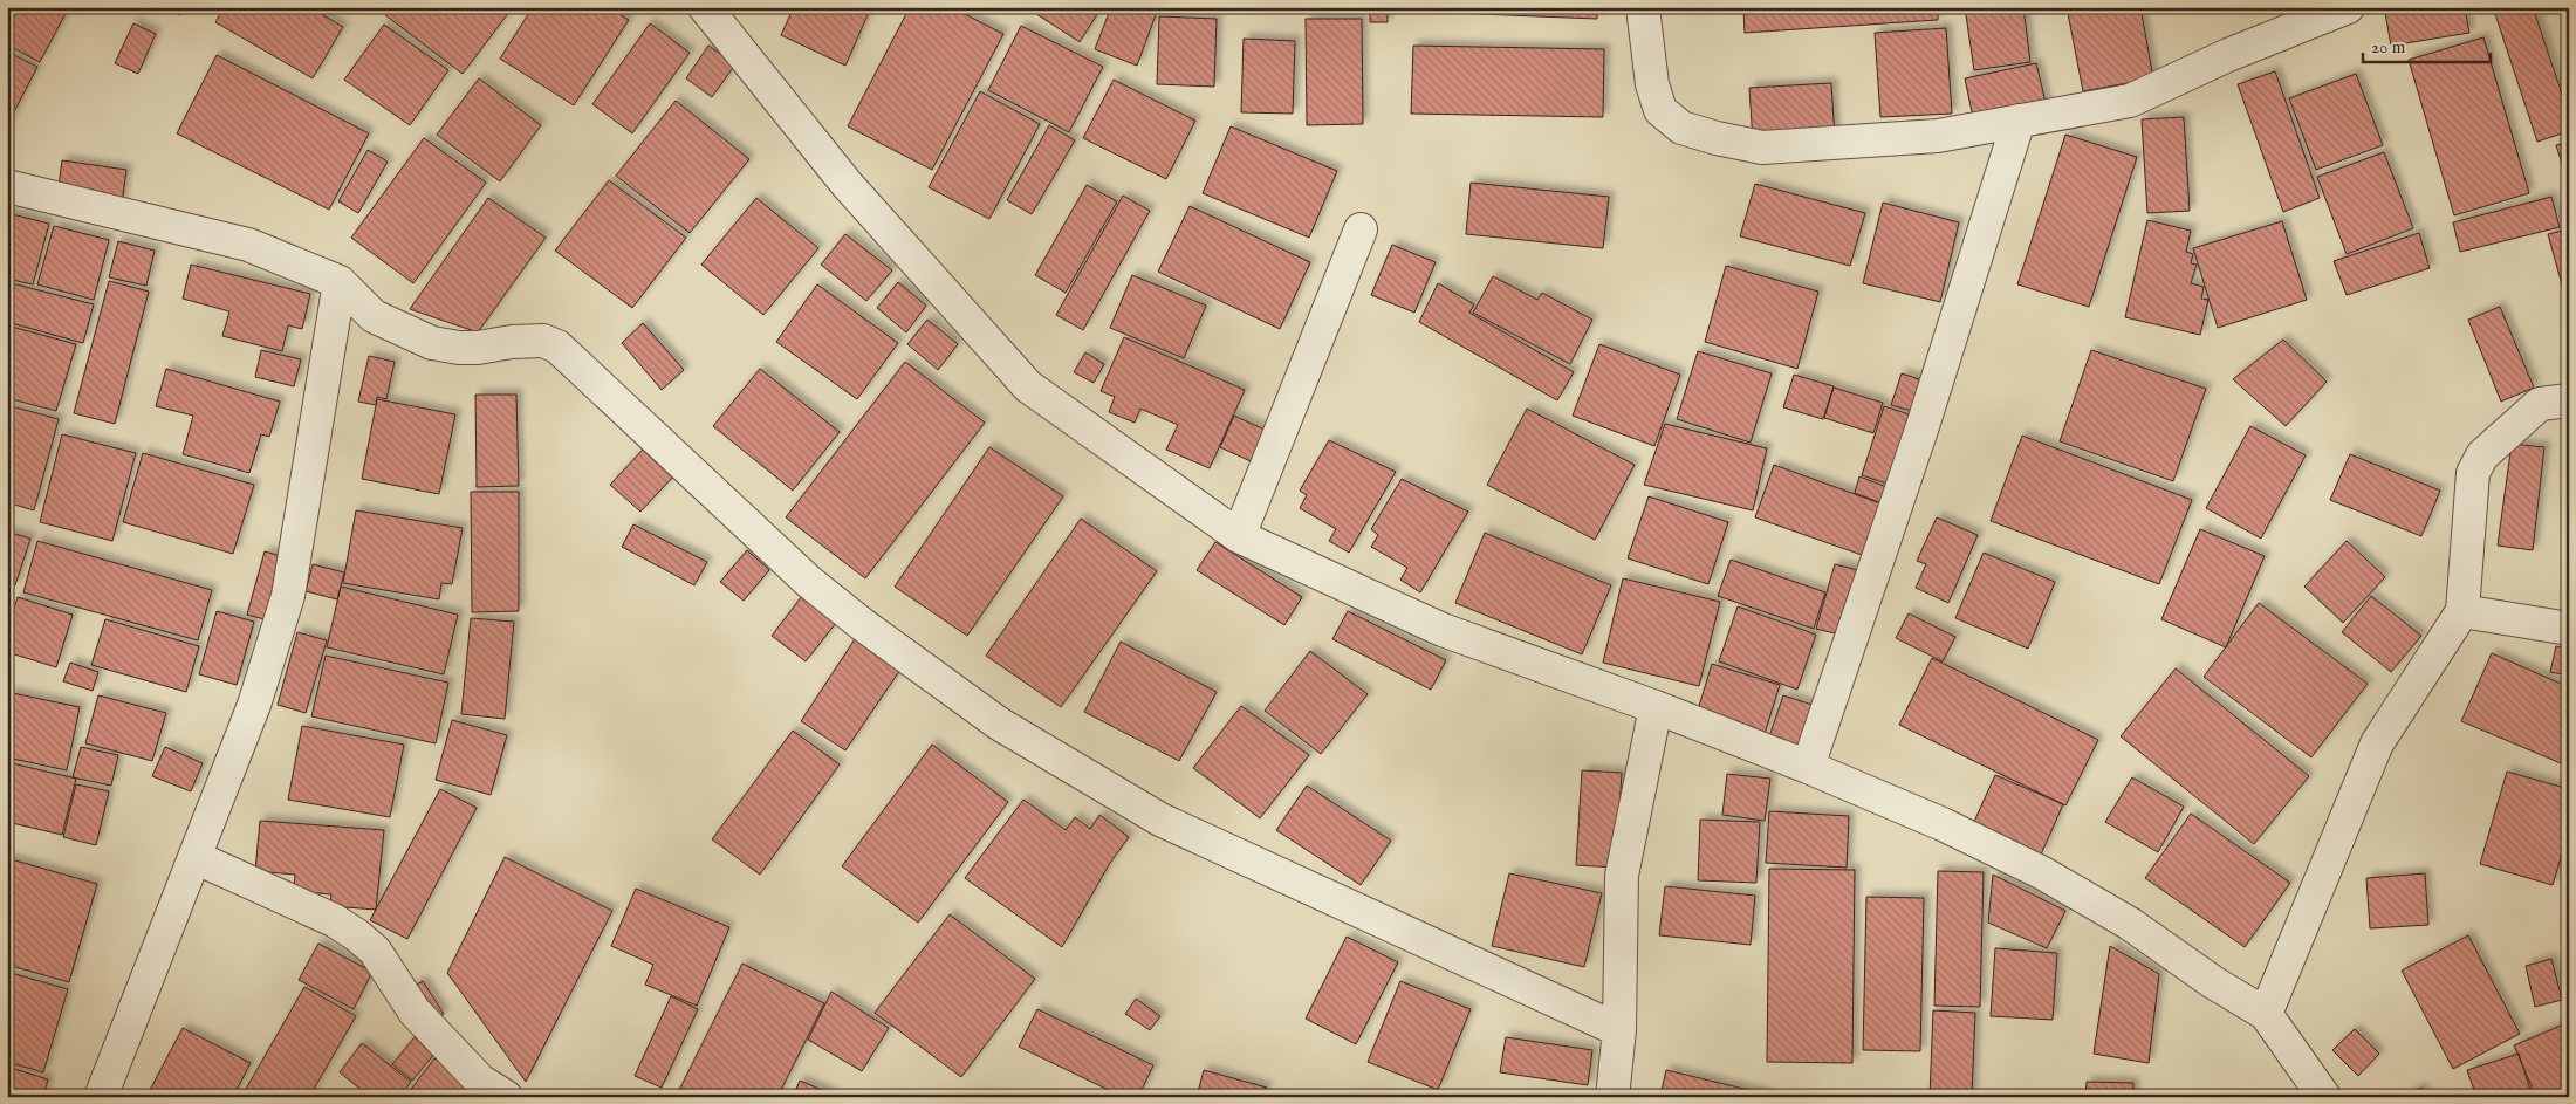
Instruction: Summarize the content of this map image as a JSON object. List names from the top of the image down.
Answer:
{
  "scale_bar": "20 m"
}
